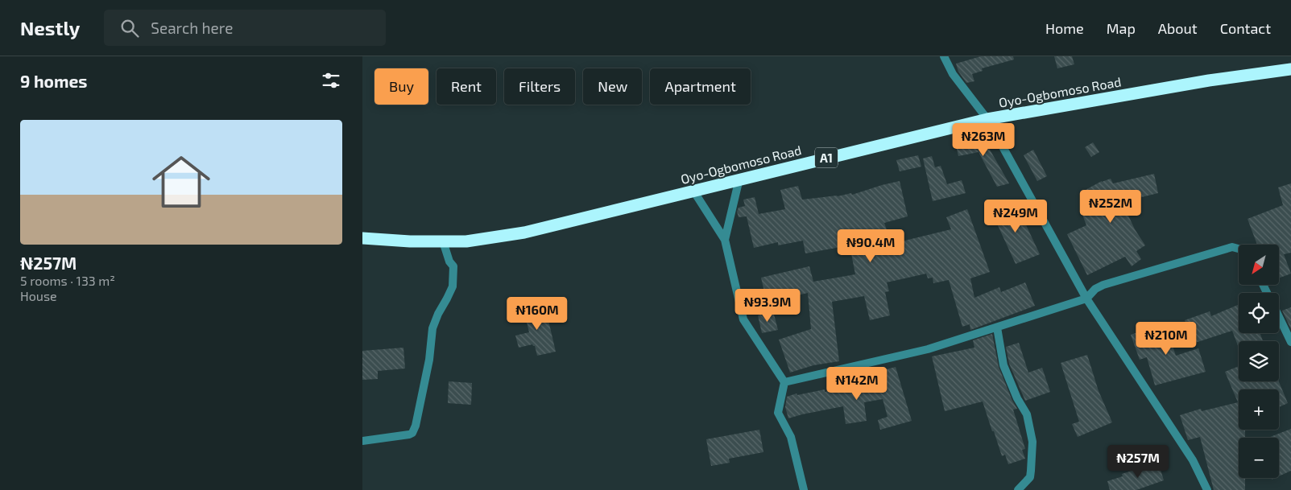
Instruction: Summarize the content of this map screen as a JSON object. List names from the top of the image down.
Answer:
{
  "streets": {
    "highway": ["Oyo-Ogbomoso Road", "A1"]
  },
  "north": "bottom left",
  "page": {
    "header": "Nestly",
    "search": "Search here",
    "nav": [
      "Home",
      "Map",
      "About",
      "Contact"
    ],
    "heading": "9 homes",
    "chip": [
      "Buy",
      "Rent",
      "Filters",
      "New",
      "Apartment"
    ],
    "list": [
      {
        "name": "₦257M",
        "note": "5 rooms · 133 m² · House"
      }
    ],
    "price": [
      "₦263M",
      "₦252M",
      "₦249M",
      "₦90.4M",
      "₦93.9M",
      "₦160M",
      "₦210M",
      "₦142M",
      "₦257M"
    ],
    "map_buttons": ["+", "−"]
  }
}
